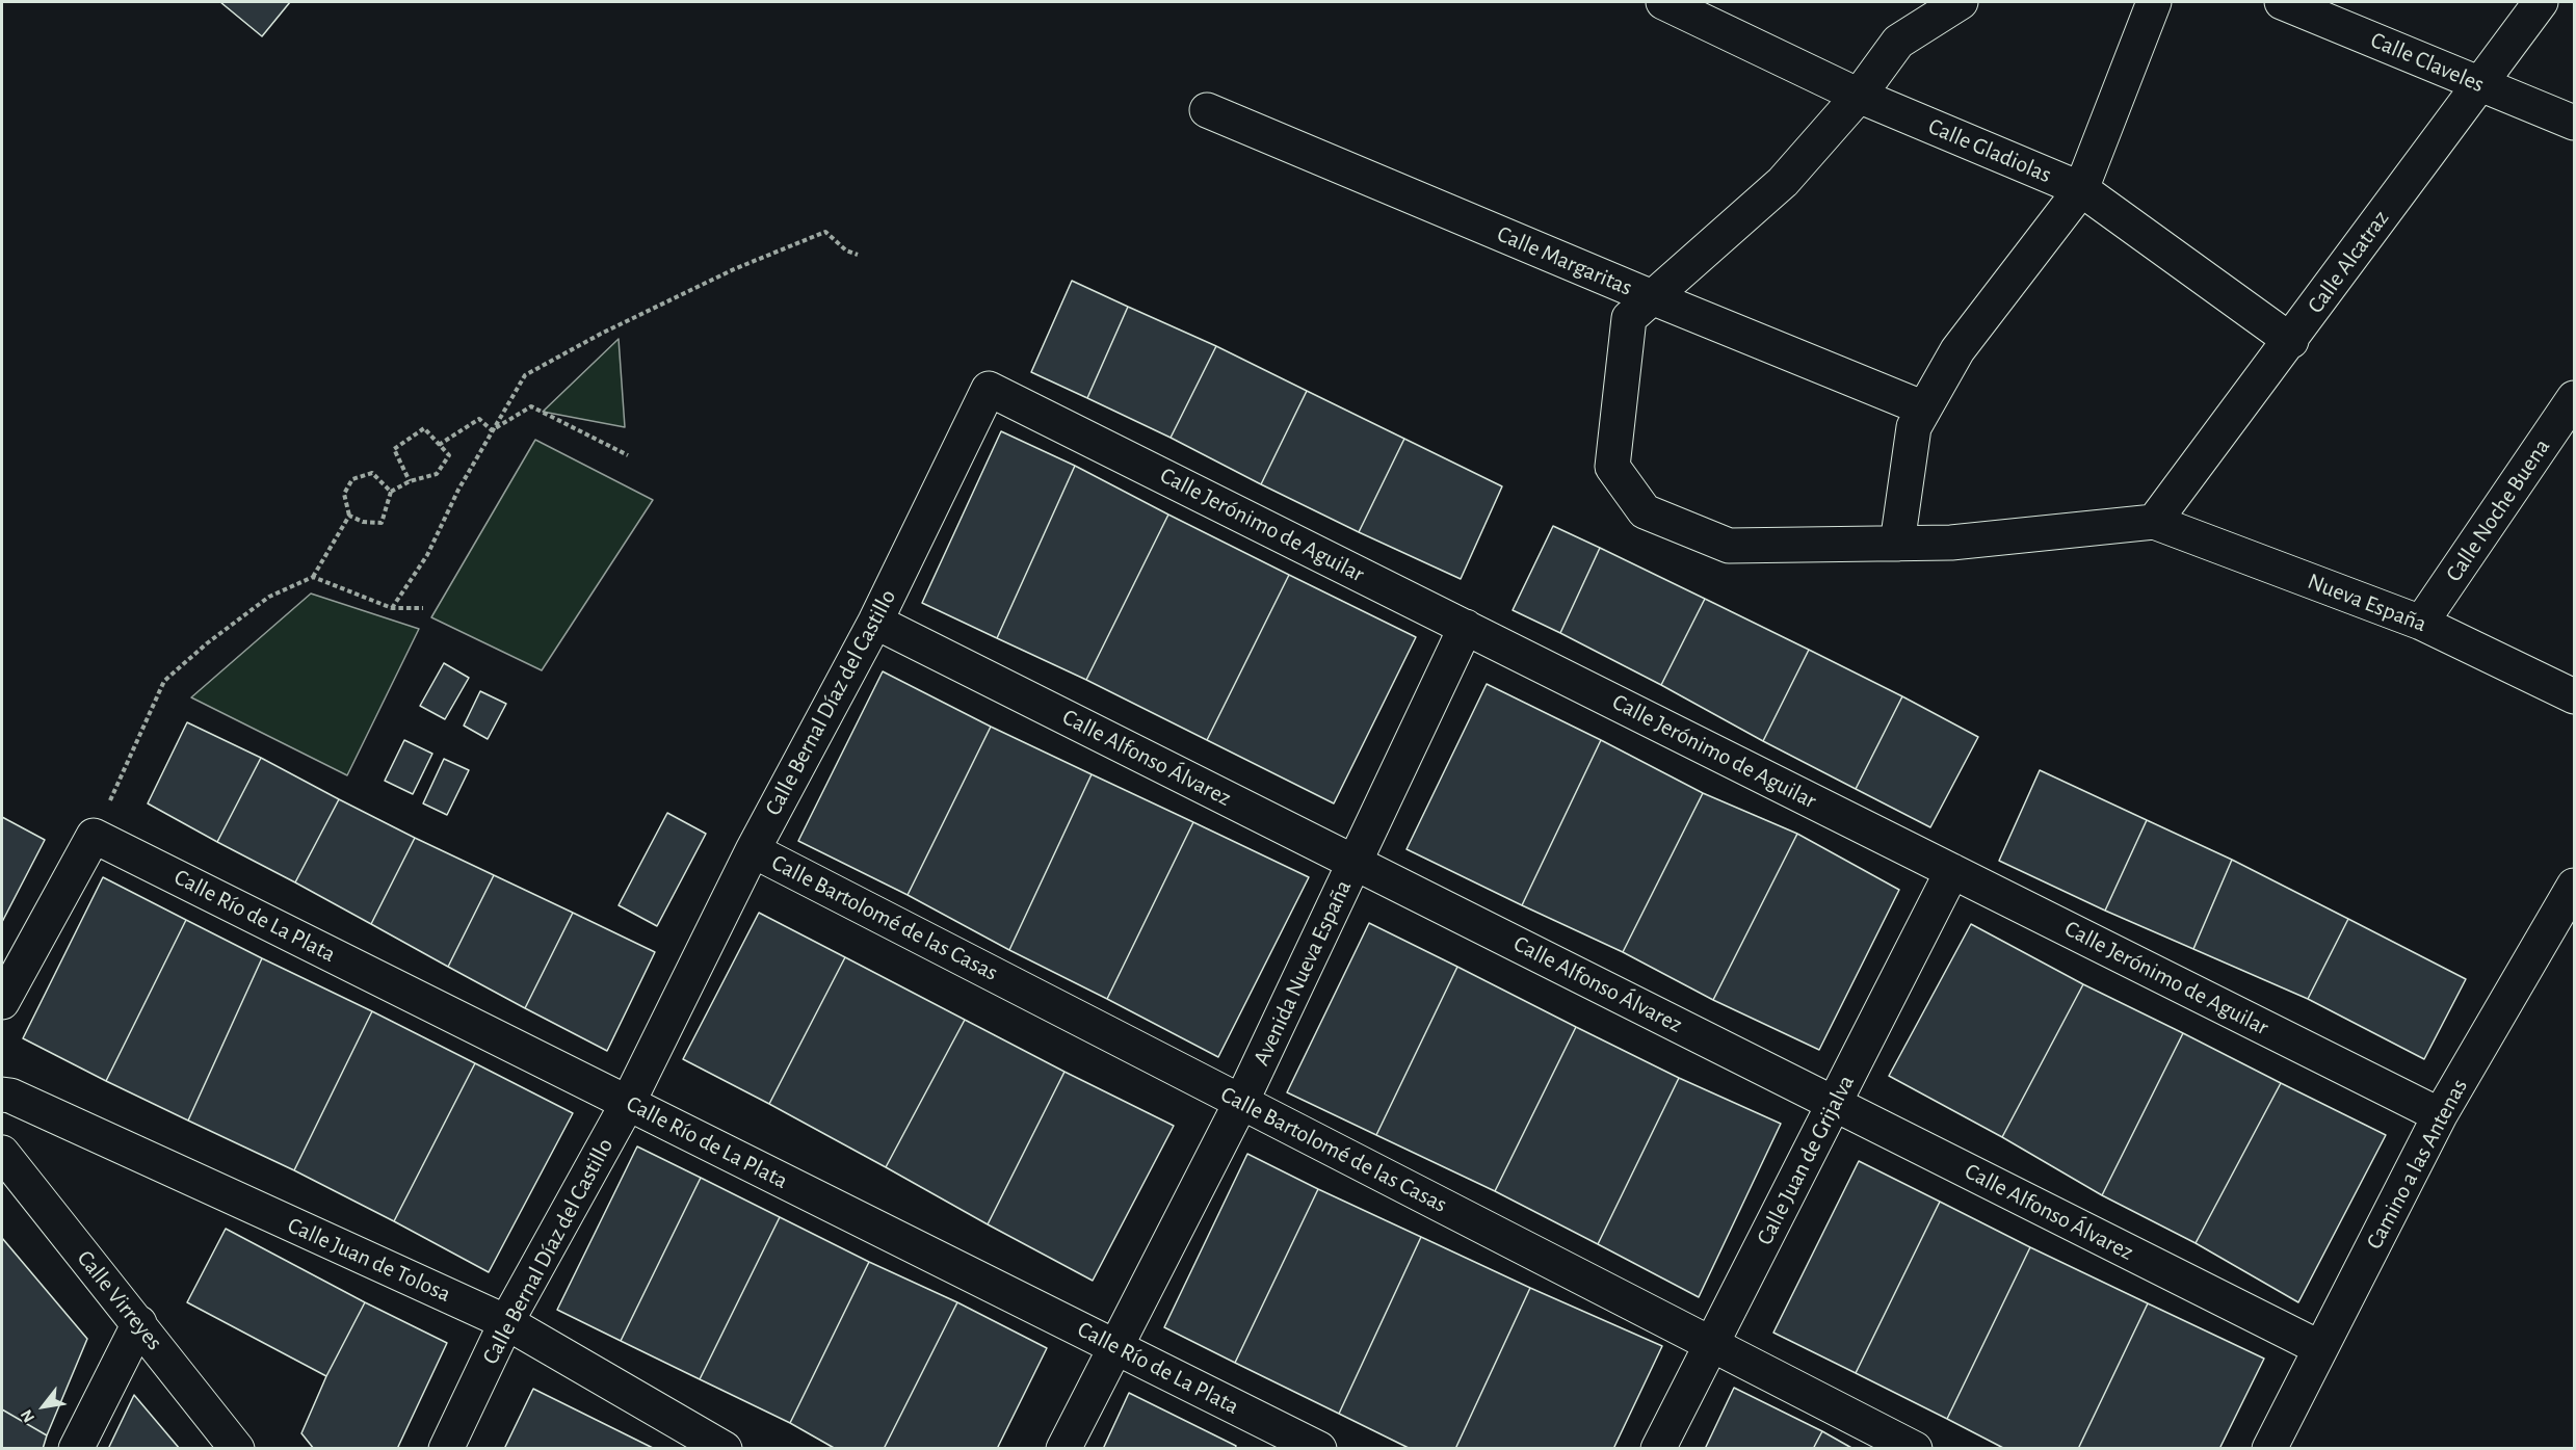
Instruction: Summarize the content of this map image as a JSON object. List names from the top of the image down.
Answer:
{
  "streets": {
    "street": [
      "Calle Claveles",
      "Calle Gladiolas",
      "Calle Margaritas",
      "Calle Alcatraz",
      "Calle Noche Buena",
      "Calle Jerónimo de Aguilar",
      "Nueva España",
      "Calle Bernal Díaz del Castillo",
      "Calle Alfonso Álvarez",
      "Calle Río de La Plata",
      "Calle Bartolomé de las Casas",
      "Avenida Nueva España",
      "Calle Juan de Grijalva",
      "Camino a las Antenas",
      "Calle Juan de Tolosa",
      "Calle Virreyes"
    ]
  },
  "crossings": [
    ["Calle Claveles", "Calle Alcatraz"],
    ["Calle Gladiolas", "Calle Alcatraz"],
    ["Calle Alcatraz", "Nueva España"],
    ["Calle Noche Buena", "Nueva España"],
    ["Calle Jerónimo de Aguilar", "Calle Bernal Díaz del Castillo"],
    ["Calle Jerónimo de Aguilar", "Avenida Nueva España"],
    ["Calle Jerónimo de Aguilar", "Calle Juan de Grijalva"],
    ["Calle Jerónimo de Aguilar", "Camino a las Antenas"],
    ["Calle Bernal Díaz del Castillo", "Calle Alfonso Álvarez"],
    ["Calle Bernal Díaz del Castillo", "Calle Río de La Plata"],
    ["Calle Bernal Díaz del Castillo", "Calle Bartolomé de las Casas"],
    ["Calle Bernal Díaz del Castillo", "Calle Juan de Tolosa"],
    ["Calle Alfonso Álvarez", "Avenida Nueva España"],
    ["Calle Alfonso Álvarez", "Calle Juan de Grijalva"],
    ["Calle Alfonso Álvarez", "Camino a las Antenas"],
    ["Calle Río de La Plata", "Avenida Nueva España"],
    ["Calle Bartolomé de las Casas", "Avenida Nueva España"],
    ["Calle Bartolomé de las Casas", "Calle Juan de Grijalva"]
  ],
  "north": "bottom left"
}
